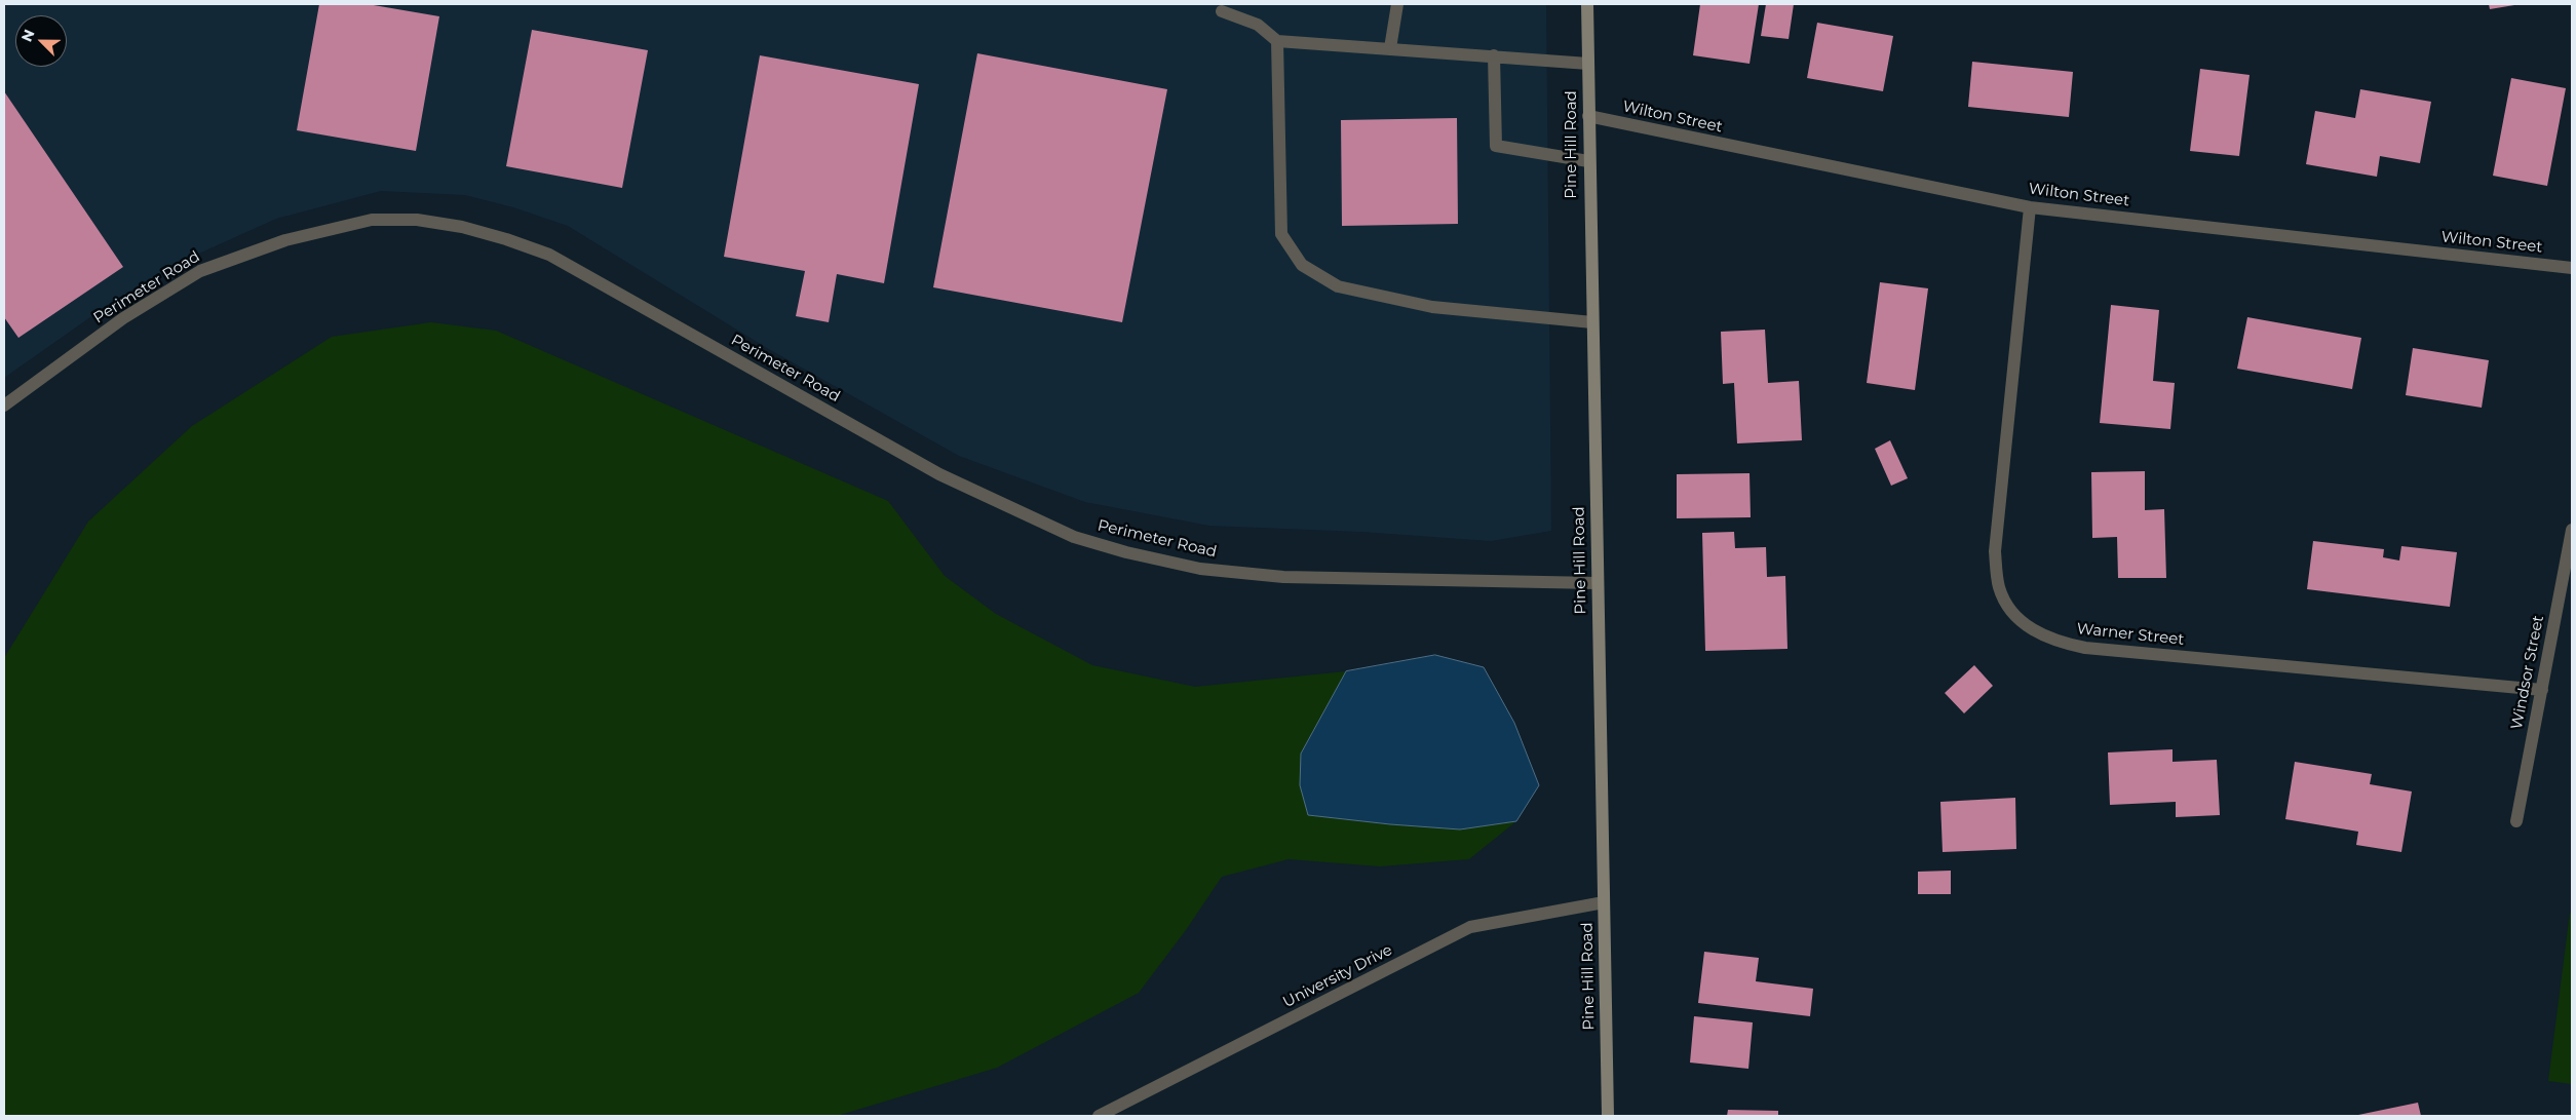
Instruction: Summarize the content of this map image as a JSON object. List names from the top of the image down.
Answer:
{
  "streets": {
    "street": [
      "Wilton Street",
      "Pine Hill Road",
      "Perimeter Road",
      "Warner Street",
      "Windsor Street",
      "University Drive"
    ]
  },
  "crossings": [
    ["Wilton Street", "Pine Hill Road"],
    ["Wilton Street", "Warner Street"],
    ["Pine Hill Road", "Perimeter Road"],
    ["Pine Hill Road", "University Drive"],
    ["Warner Street", "Windsor Street"]
  ],
  "north": "top left"
}
